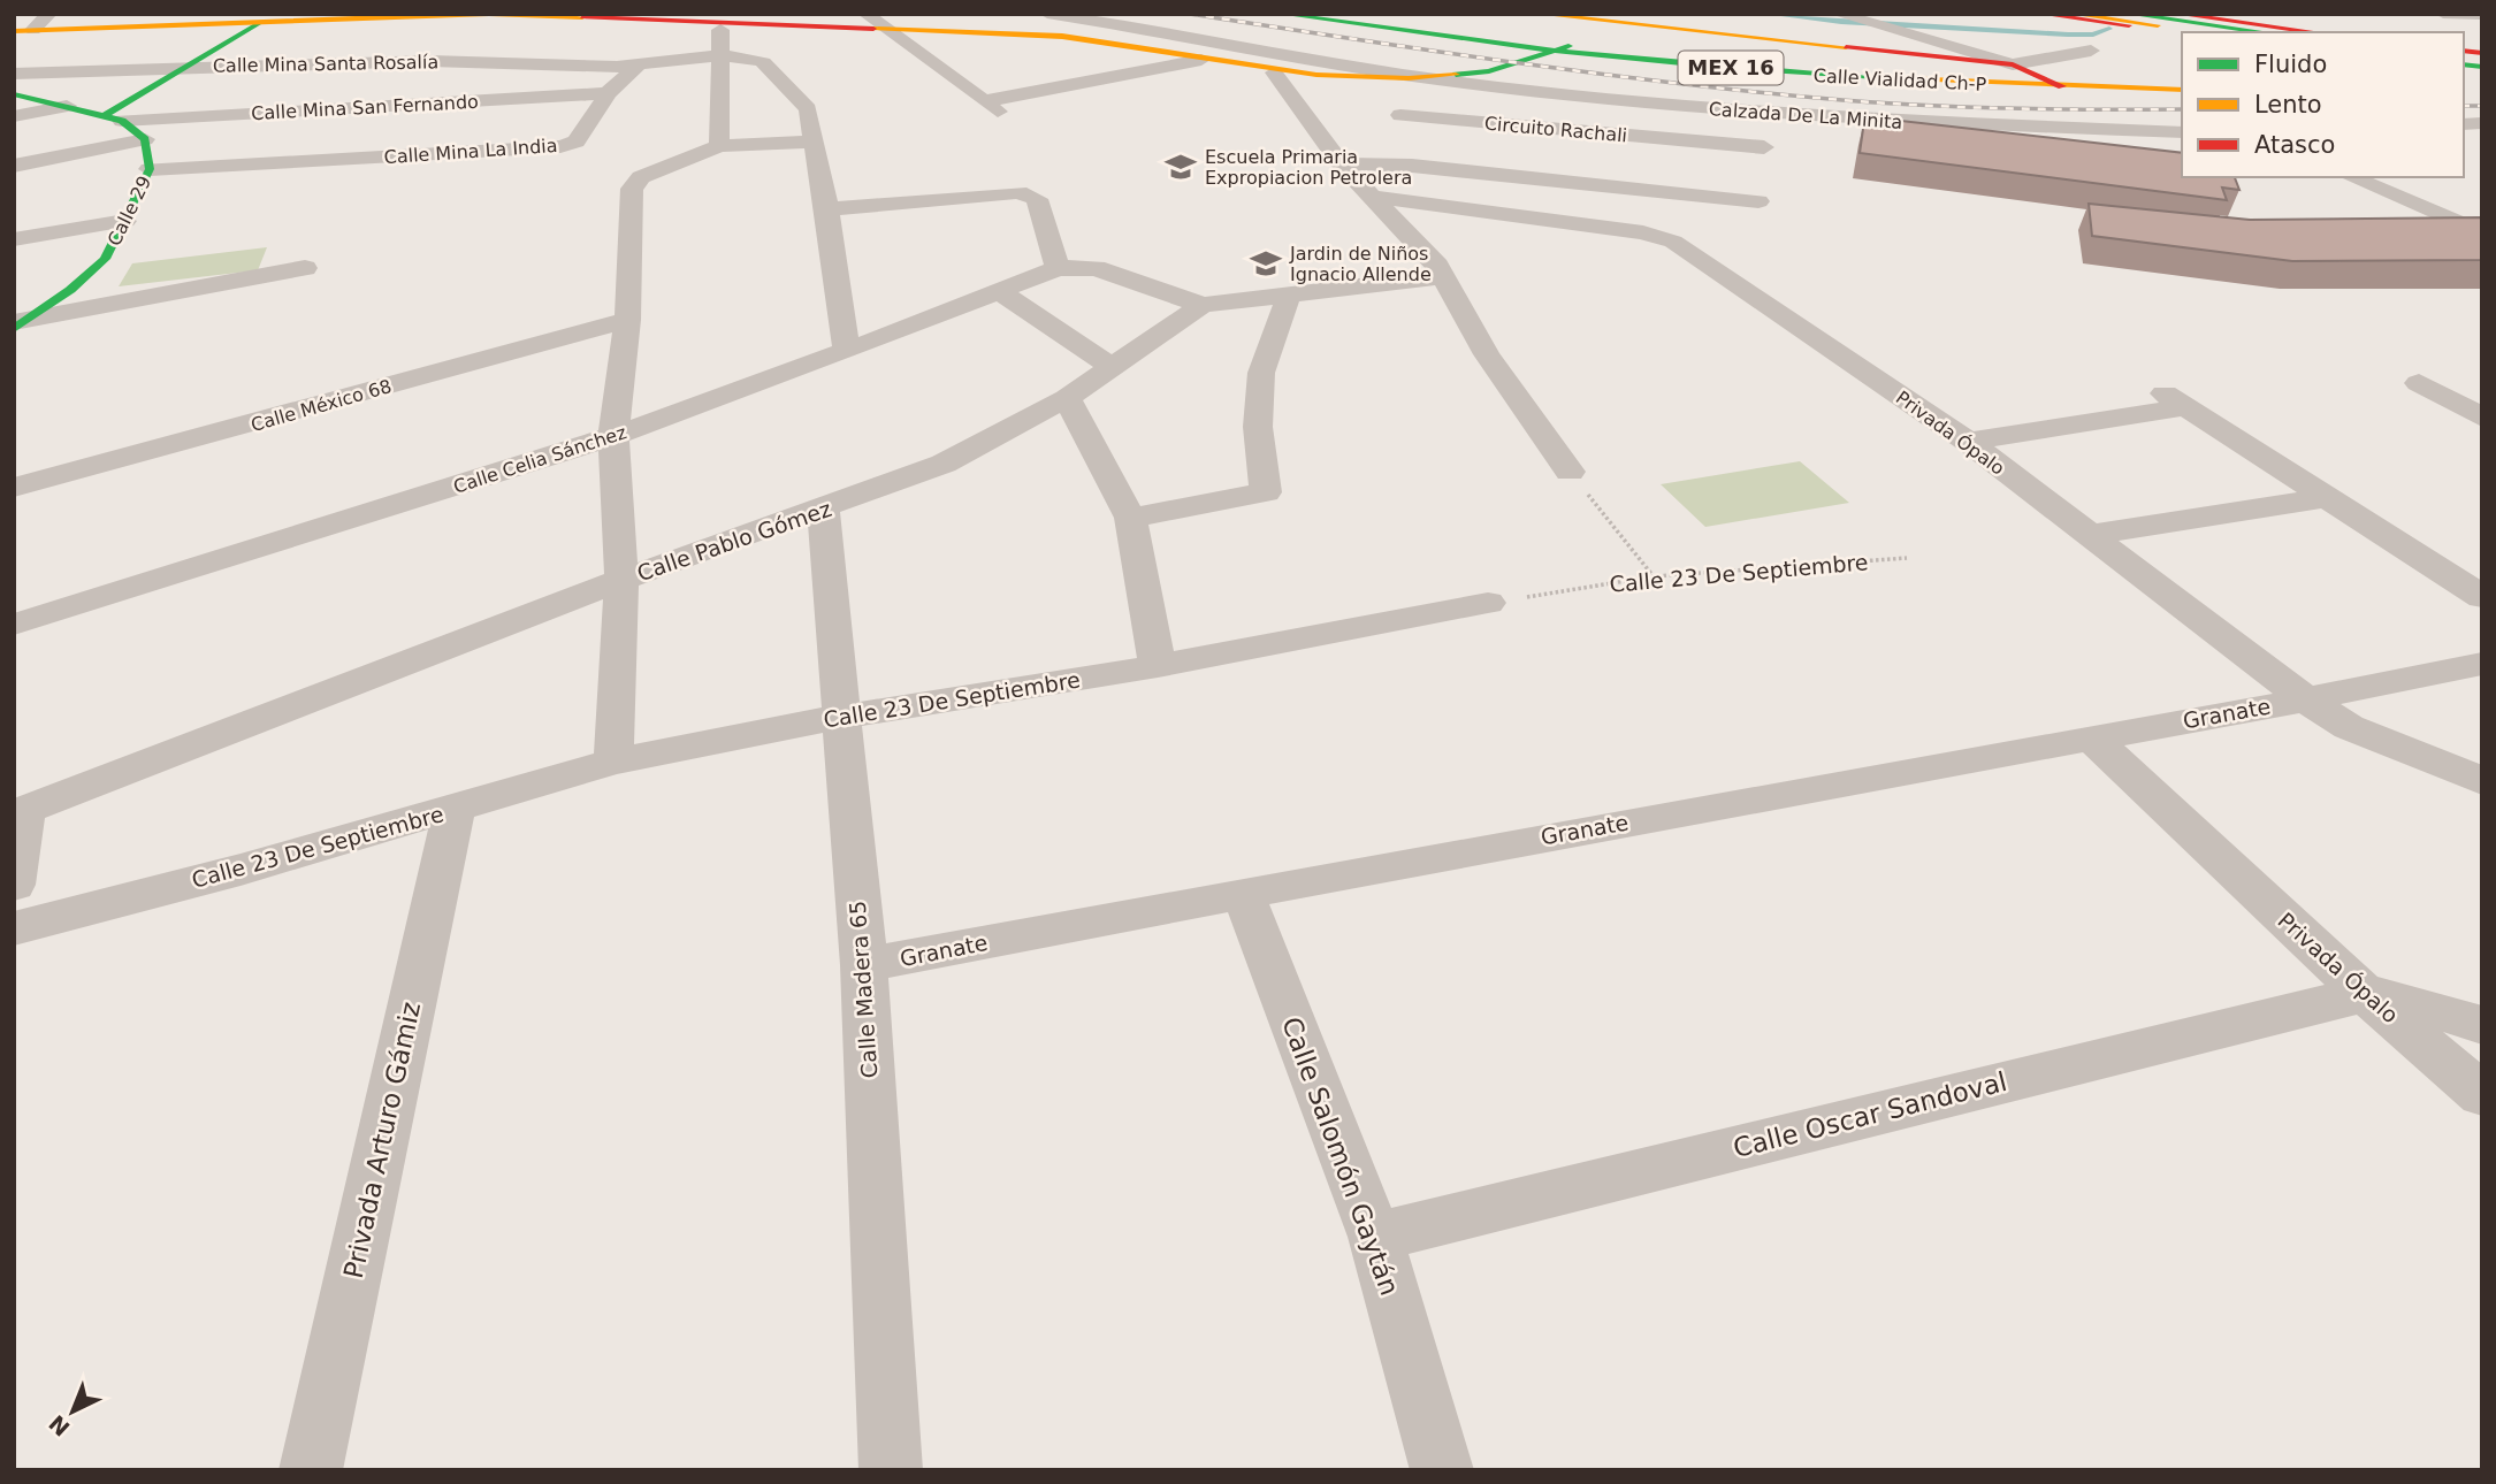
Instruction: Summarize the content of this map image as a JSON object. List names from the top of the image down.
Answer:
{
  "streets": {
    "street": [
      "Calle Mina Santa Rosalía",
      "MEX 16",
      "Calle Vialidad Ch-P",
      "Calle Mina San Fernando",
      "Calzada De La Minita",
      "Circuito Rachali",
      "Calle Mina La India",
      "Calle 29",
      "Calle México 68",
      "Privada Ópalo",
      "Calle Celia Sánchez",
      "Calle Pablo Gómez",
      "Calle 23 De Septiembre",
      "Granate",
      "Calle Madera 65",
      "Calle Oscar Sandoval",
      "Privada Arturo Gámiz",
      "Calle Salomón Gaytán"
    ]
  },
  "crossings": [
    ["Calle Mina Santa Rosalía", "Calle Mina La India"],
    ["Calle Vialidad Ch-P", "Calzada De La Minita"],
    ["Calle Mina San Fernando", "Calle Mina La India"],
    ["Calle Mina La India", "Calle 29"],
    ["Privada Ópalo", "Granate"],
    ["Privada Ópalo", "Calle Oscar Sandoval"],
    ["Calle Pablo Gómez", "Calle Madera 65"],
    ["Calle 23 De Septiembre", "Calle Madera 65"],
    ["Calle 23 De Septiembre", "Privada Arturo Gámiz"],
    ["Granate", "Calle Madera 65"],
    ["Granate", "Calle Salomón Gaytán"],
    ["Calle Oscar Sandoval", "Calle Salomón Gaytán"]
  ],
  "places": {
    "school or university": ["Escuela Primaria Expropiacion Petrolera", "Jardin de Niños Ignacio Allende"]
  },
  "legend": ["Fluido", "Lento", "Atasco"],
  "north": "bottom left"
}
